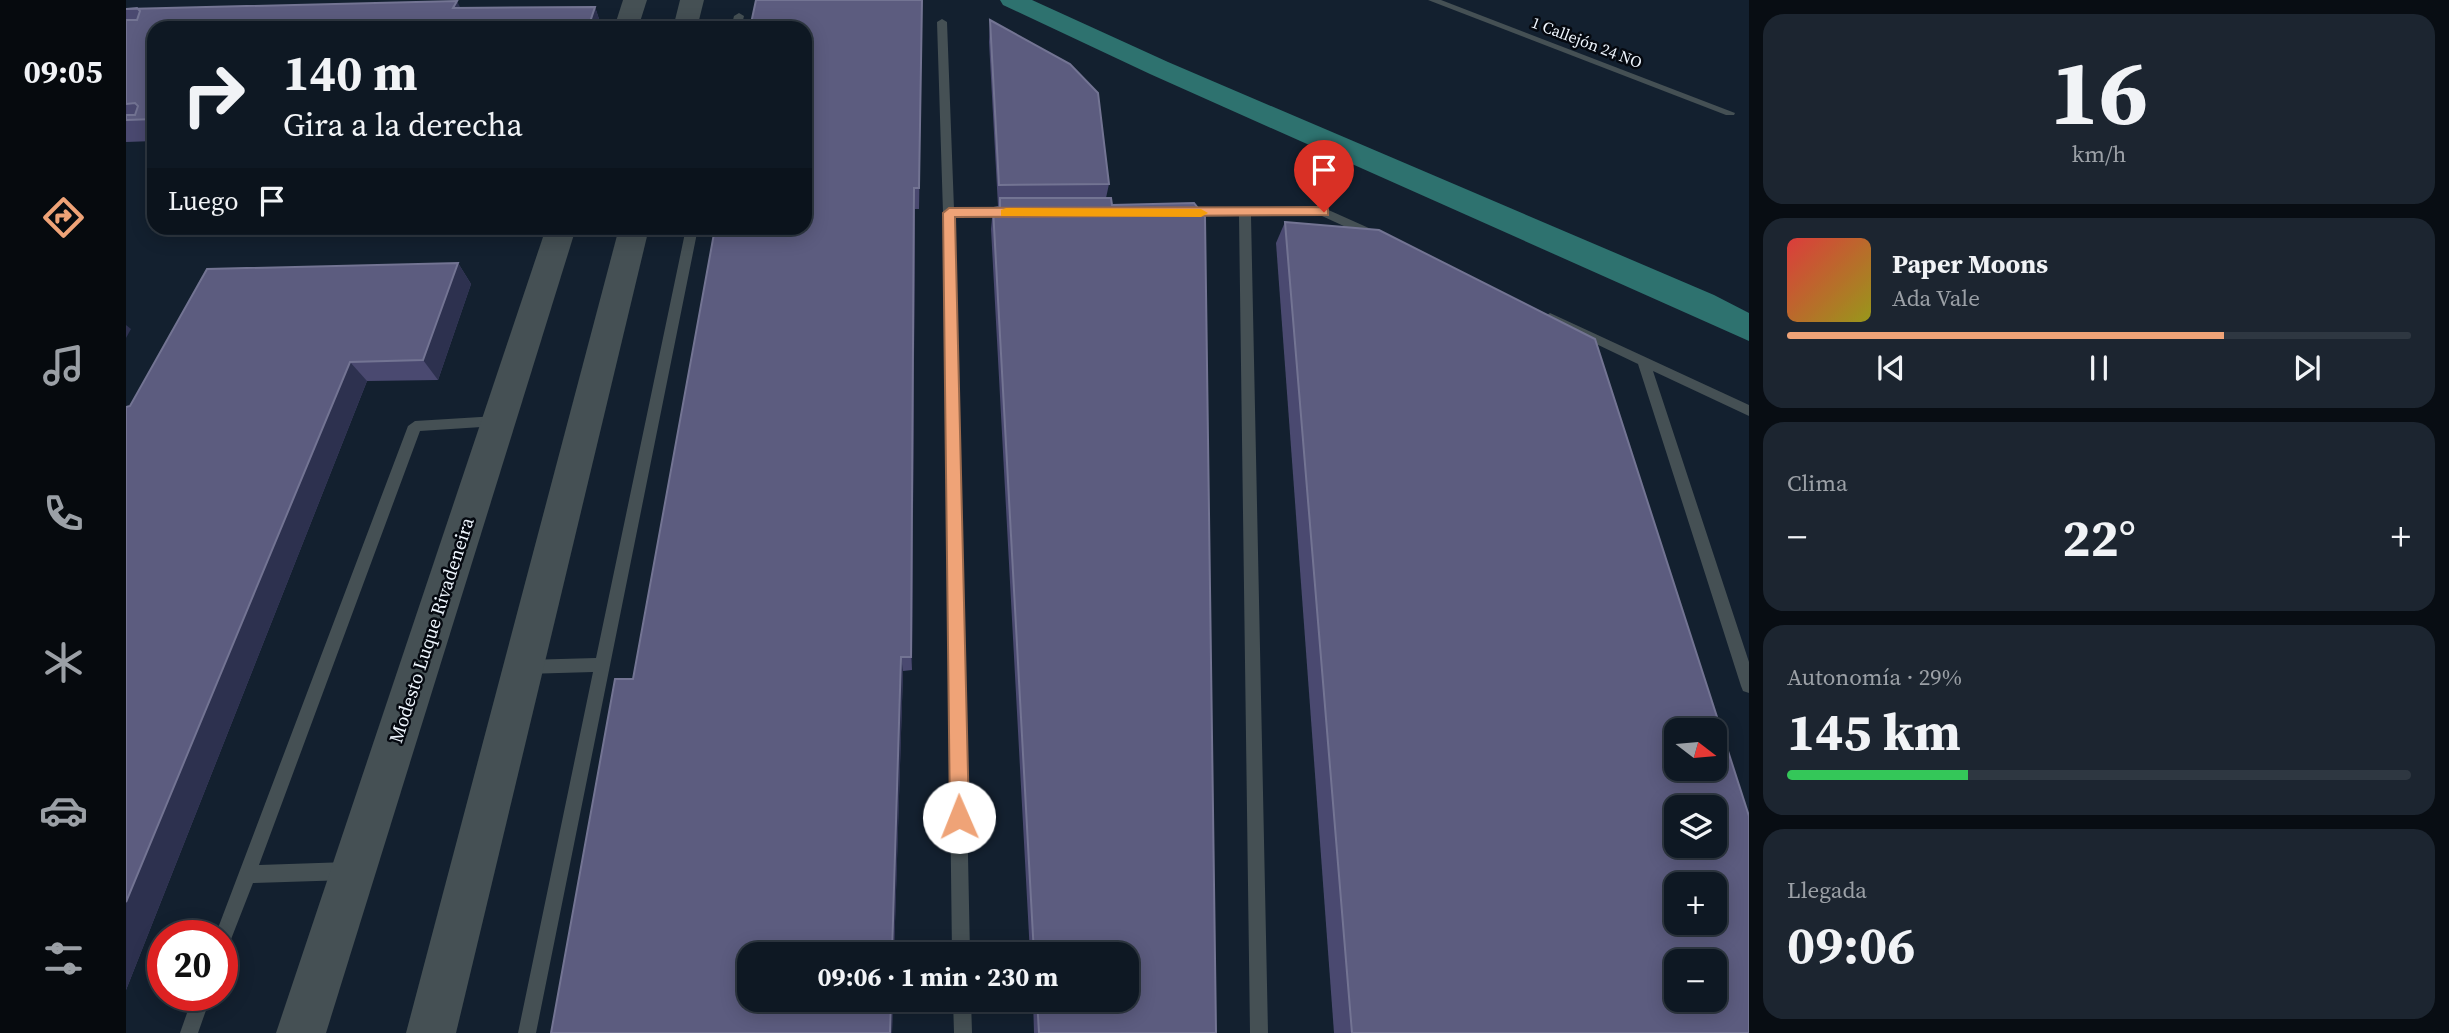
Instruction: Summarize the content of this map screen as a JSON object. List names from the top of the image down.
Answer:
{
  "streets": {
    "street": ["Modesto Luque Rivadeneira"],
    "lane": ["1 Callejón 24 NO"]
  },
  "north": "right",
  "page": {
    "tabs": "09:05",
    "tile": [
      ["16", "km/h"],
      "Clima",
      ["Autonomía · 29%", "145 km"],
      ["Llegada", "09:06"]
    ],
    "turn": ["140 m", "Gira a la derecha"],
    "then": "Luego",
    "song": ["Paper Moons", "Ada Vale"],
    "heat": ["−", "22°", "+"],
    "map_buttons": ["+", "−"],
    "limit": "20",
    "trip": "09:06 · 1 min · 230 m"
  }
}
